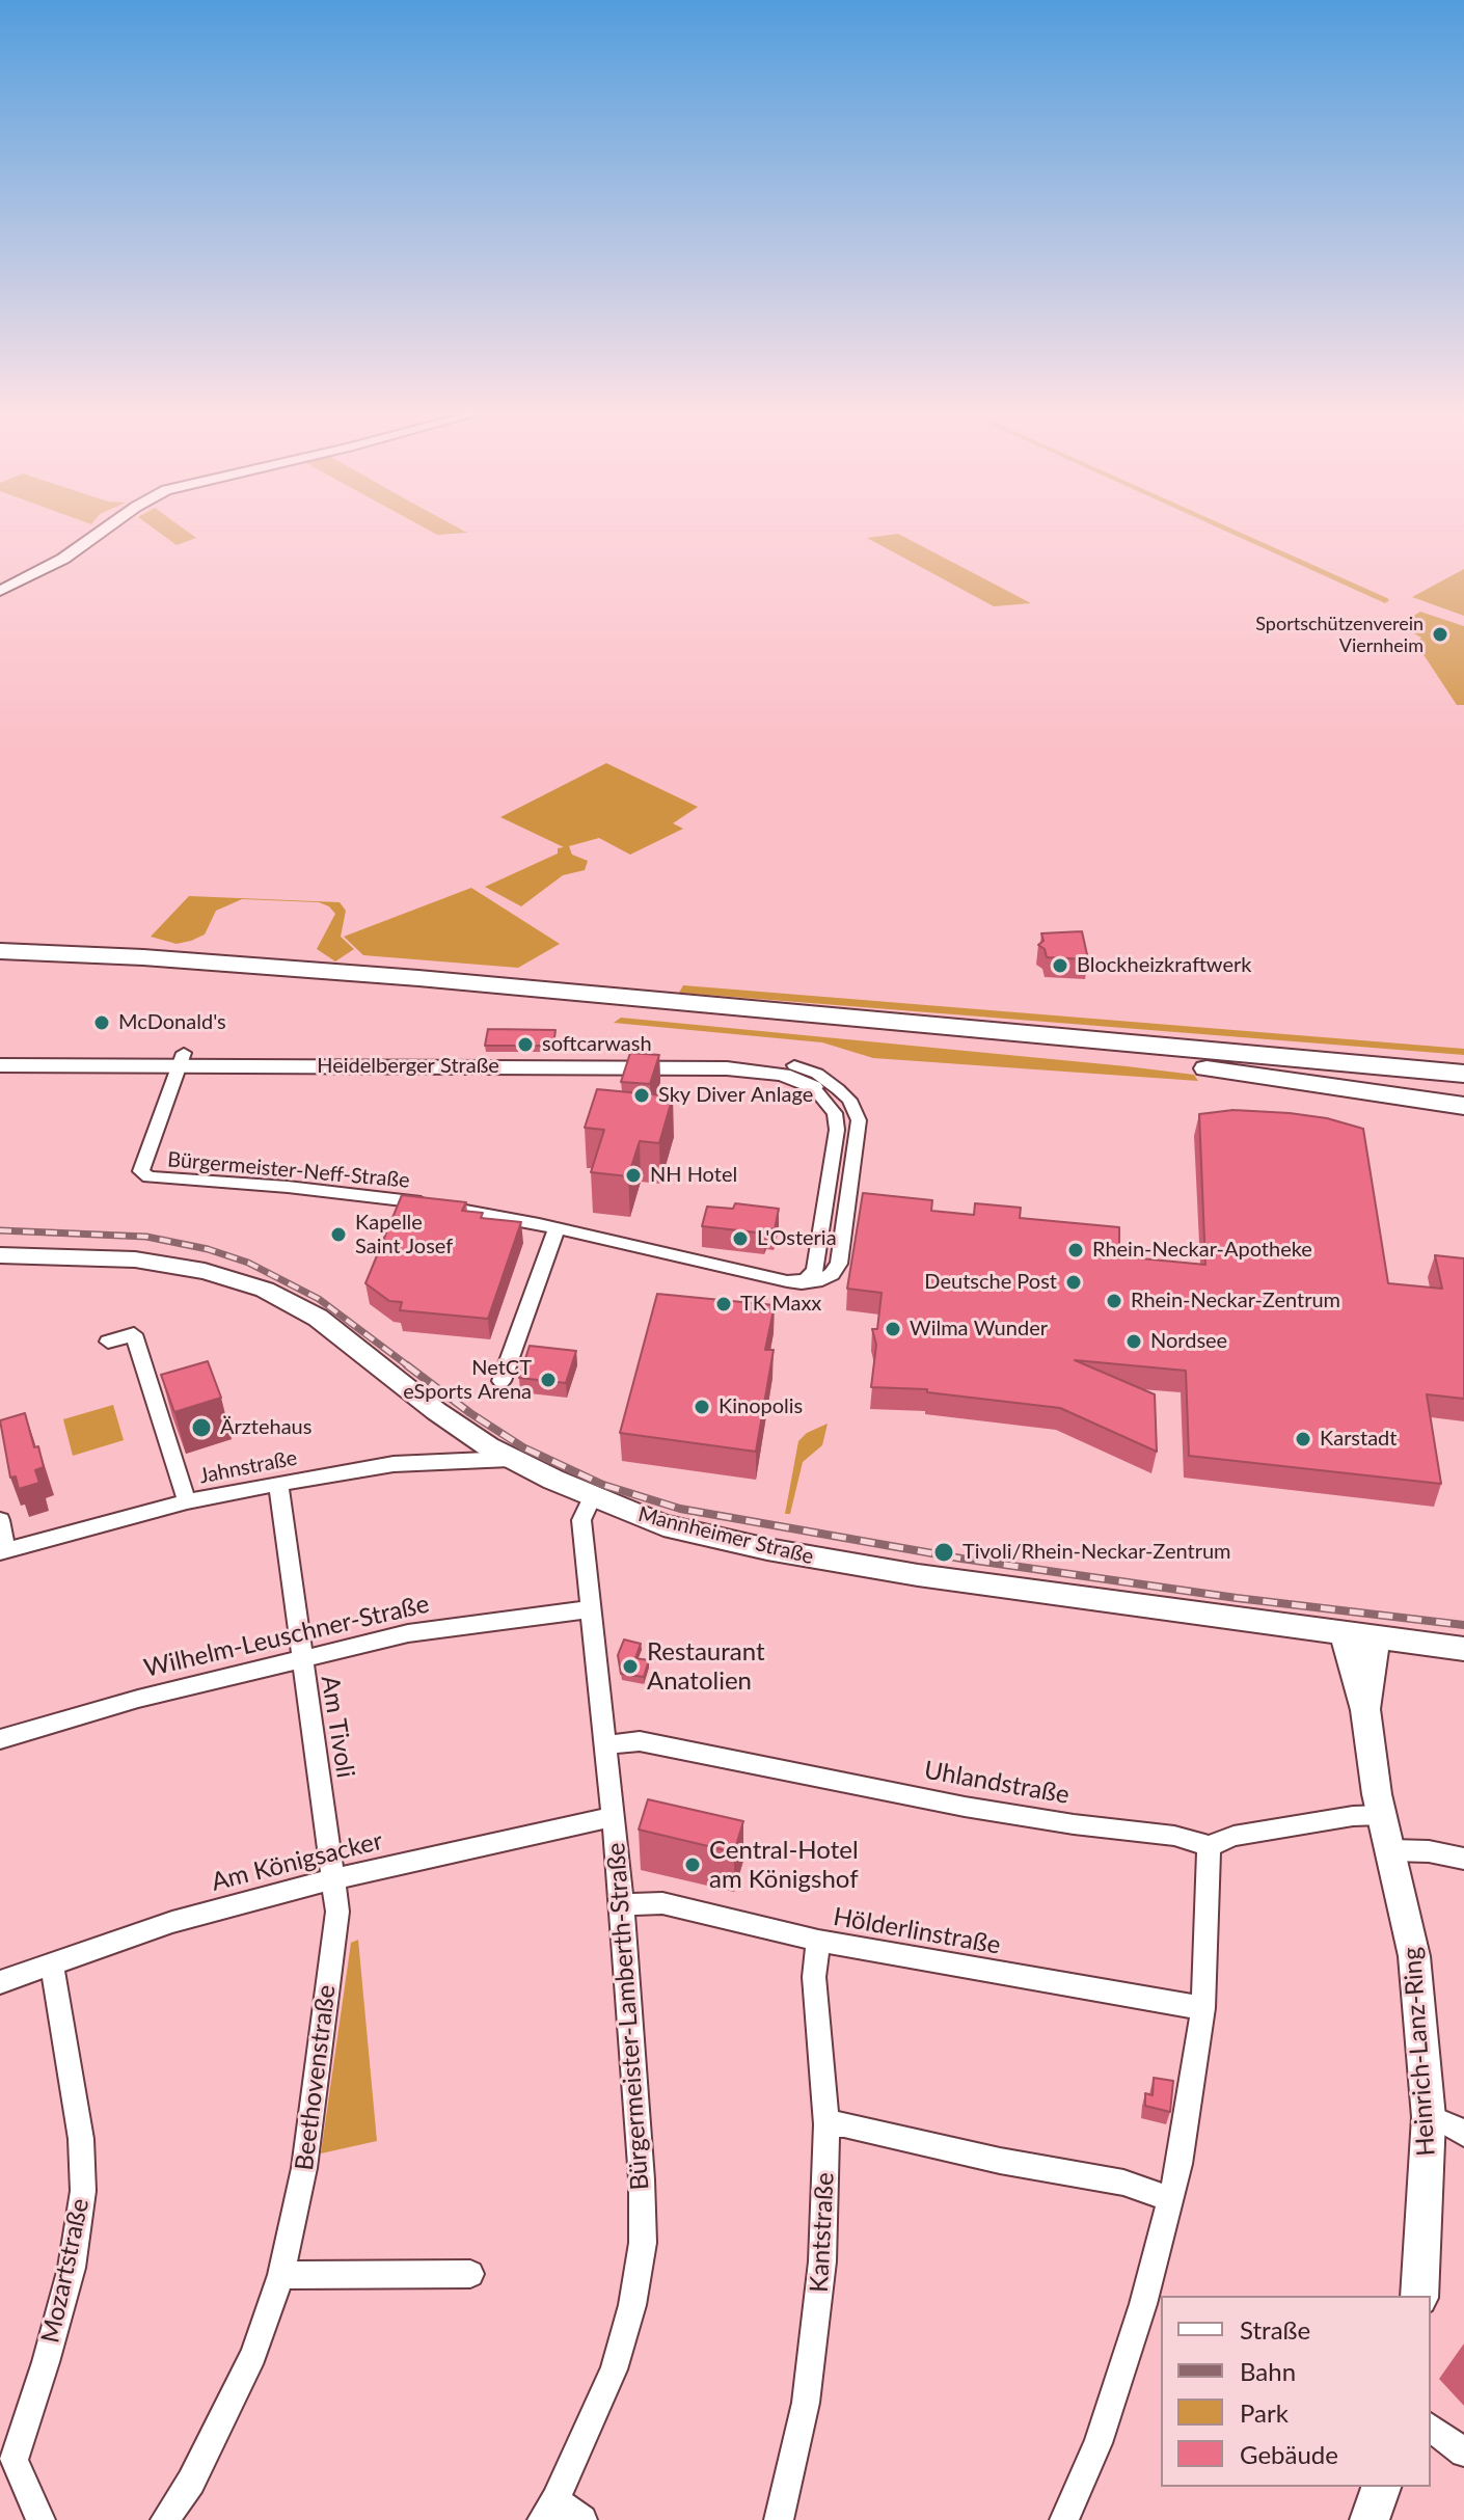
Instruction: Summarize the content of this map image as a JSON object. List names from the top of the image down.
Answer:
{
  "streets": {
    "street": [
      "Heidelberger Straße",
      "Bürgermeister-Neff-Straße",
      "Jahnstraße",
      "Mannheimer Straße",
      "Wilhelm-Leuschner-Straße",
      "Am Tivoli",
      "Uhlandstraße",
      "Am Königsacker",
      "Hölderlinstraße",
      "Bürgermeister-Lamberth-Straße",
      "Heinrich-Lanz-Ring",
      "Beethovenstraße",
      "Kantstraße",
      "Mozartstraße"
    ]
  },
  "crossings": [
    ["Heidelberger Straße", "Bürgermeister-Neff-Straße"],
    ["Jahnstraße", "Mannheimer Straße"],
    ["Jahnstraße", "Am Tivoli"],
    ["Mannheimer Straße", "Bürgermeister-Lamberth-Straße"],
    ["Mannheimer Straße", "Heinrich-Lanz-Ring"],
    ["Wilhelm-Leuschner-Straße", "Am Tivoli"],
    ["Wilhelm-Leuschner-Straße", "Bürgermeister-Lamberth-Straße"],
    ["Am Tivoli", "Am Königsacker"],
    ["Am Tivoli", "Beethovenstraße"],
    ["Uhlandstraße", "Bürgermeister-Lamberth-Straße"],
    ["Am Königsacker", "Bürgermeister-Lamberth-Straße"],
    ["Am Königsacker", "Beethovenstraße"],
    ["Am Königsacker", "Mozartstraße"],
    ["Hölderlinstraße", "Bürgermeister-Lamberth-Straße"],
    ["Hölderlinstraße", "Kantstraße"]
  ],
  "places": [
    "Sportschützenverein Viernheim",
    "Blockheizkraftwerk",
    "McDonald's",
    "softcarwash",
    "Sky Diver Anlage",
    "NH Hotel",
    "Kapelle Saint Josef",
    "L'Osteria",
    "Rhein-Neckar-Apotheke",
    "Deutsche Post",
    "Rhein-Neckar-Zentrum",
    "TK Maxx",
    "Wilma Wunder",
    "Nordsee",
    "NetCT eSports Arena",
    "Kinopolis",
    "Ärztehaus",
    "Karstadt",
    "Tivoli/Rhein-Neckar-Zentrum",
    "Restaurant Anatolien",
    "Central-Hotel am Königshof"
  ],
  "legend": [
    "Straße",
    "Bahn",
    "Park",
    "Gebäude"
  ]
}
